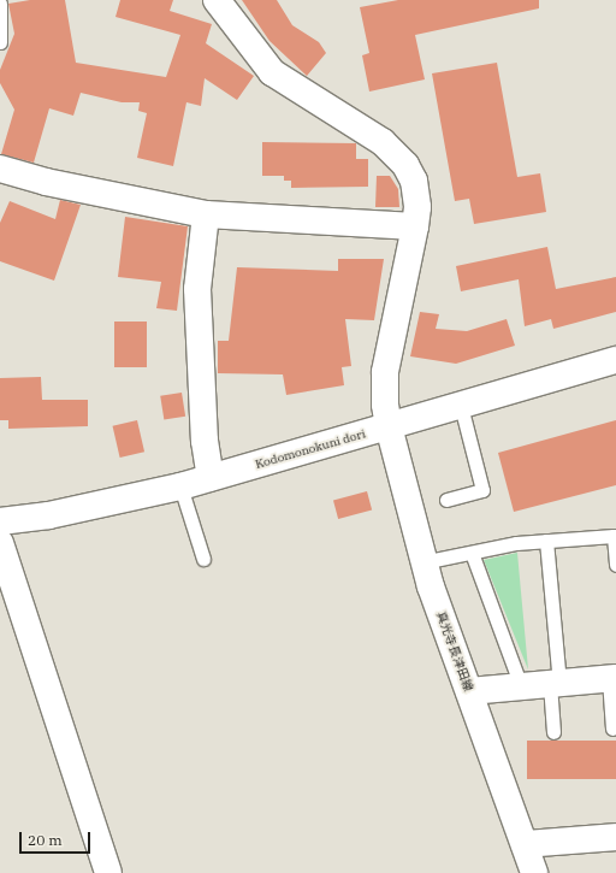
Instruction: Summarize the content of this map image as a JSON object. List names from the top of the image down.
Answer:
{
  "streets": {
    "street": ["Kodomonokuni dori", "真光寺長津田線"]
  },
  "crossings": [
    ["Kodomonokuni dori", "真光寺長津田線"]
  ],
  "scale_bar": "20 m"
}
